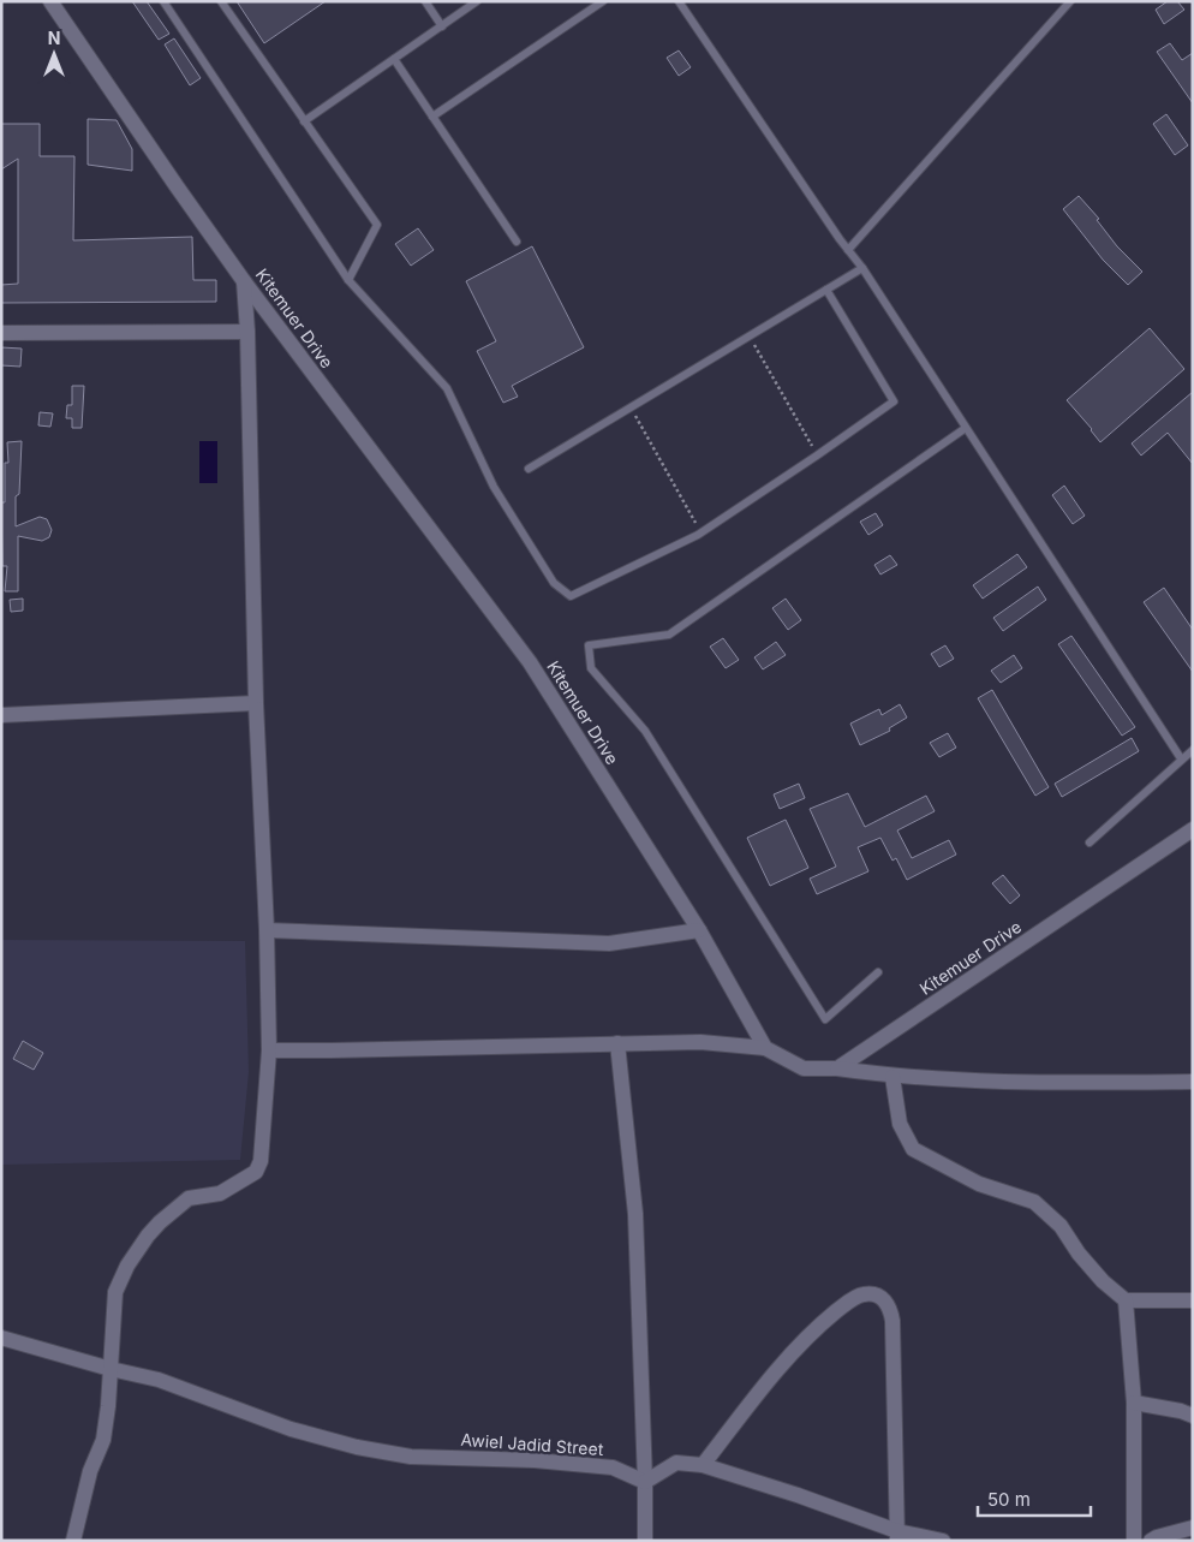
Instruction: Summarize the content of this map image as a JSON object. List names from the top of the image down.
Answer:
{
  "streets": {
    "street": ["Kitemuer Drive", "Awiel Jadid Street"]
  },
  "scale_bar": "50 m",
  "north": "top"
}
